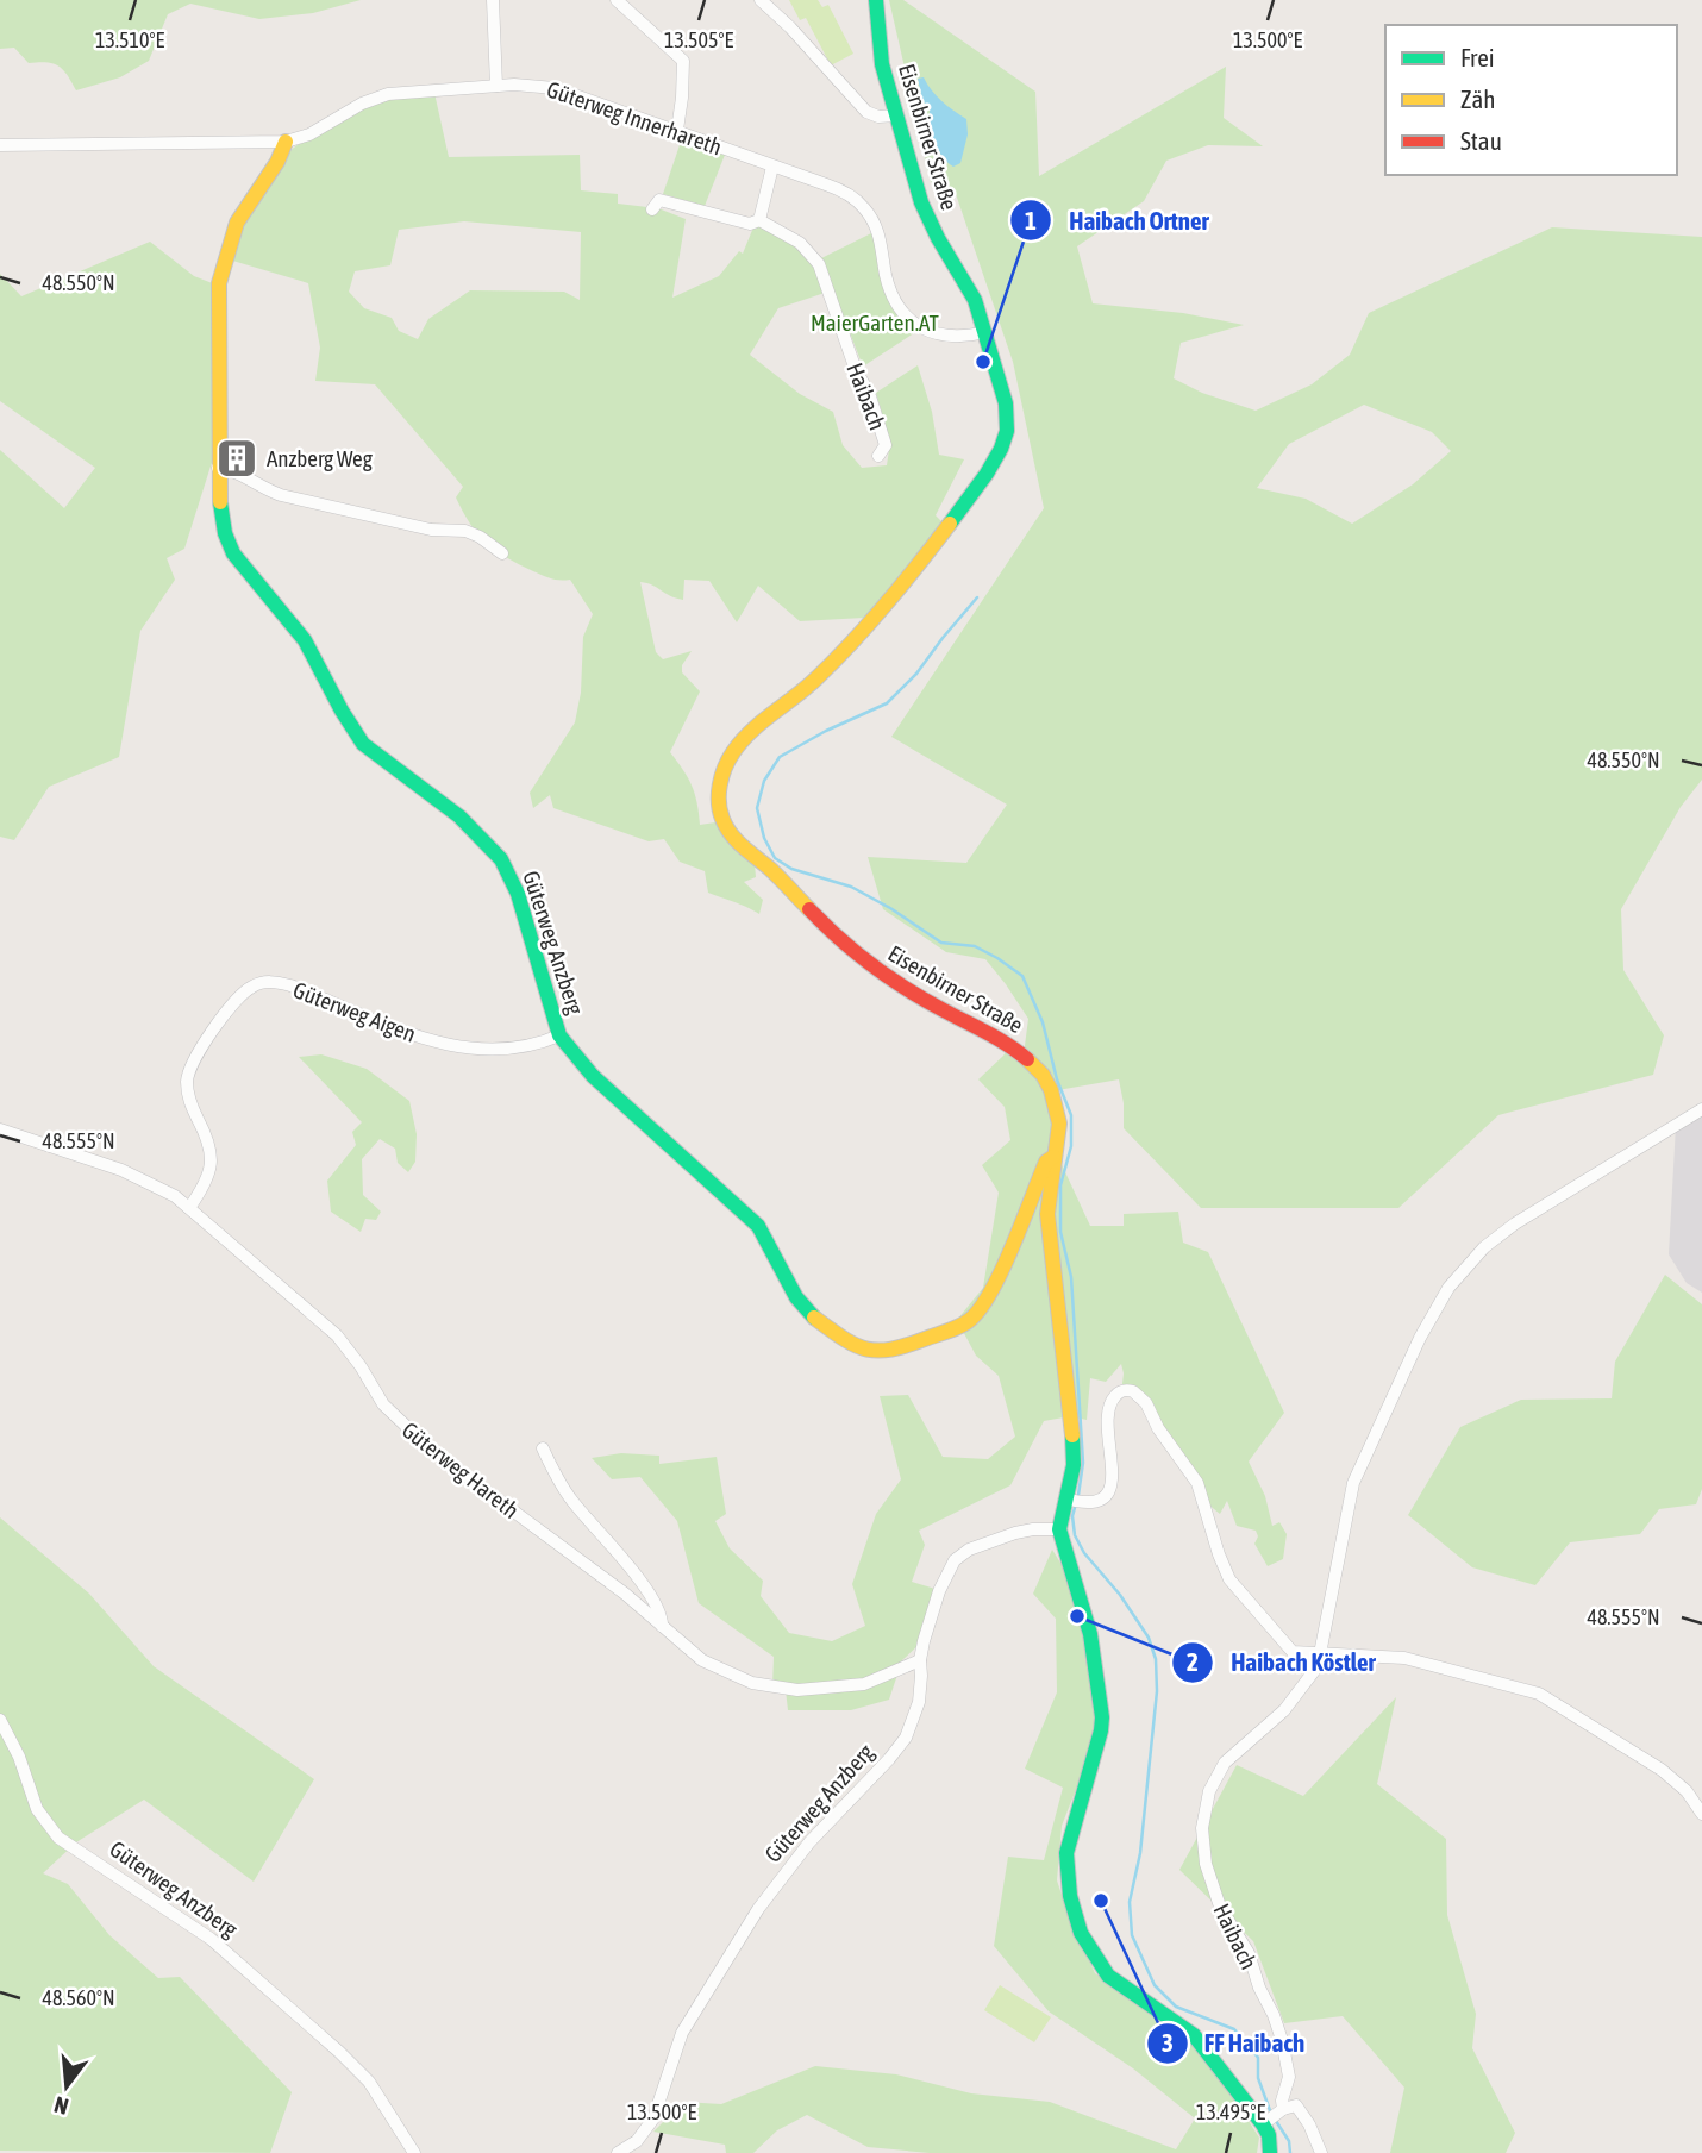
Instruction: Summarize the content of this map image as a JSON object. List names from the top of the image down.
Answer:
{
  "streets": {
    "main road": ["Eisenbirner Straße", "Güterweg Anzberg"],
    "street": [
      "Güterweg Innerhareth",
      "Haibach",
      "Güterweg Aigen",
      "Güterweg Hareth"
    ]
  },
  "crossings": [
    ["Güterweg Innerhareth", "Eisenbirner Straße"],
    ["Güterweg Innerhareth", "Güterweg Anzberg"],
    ["Eisenbirner Straße", "Haibach"],
    ["Eisenbirner Straße", "Güterweg Anzberg"],
    ["Güterweg Anzberg", "Güterweg Aigen"],
    ["Güterweg Anzberg", "Güterweg Hareth"],
    ["Güterweg Aigen", "Güterweg Hareth"]
  ],
  "parks": ["MaierGarten.AT"],
  "places": {
    "other": ["Haibach Ortner", "Haibach Köstler", "FF Haibach"],
    "building": ["Anzberg Weg"]
  },
  "legend": ["Frei", "Zäh", "Stau"],
  "north": "bottom",
  "coordinates": [
    "13.510°E",
    "13.505°E",
    "13.500°E",
    "48.550°N",
    "48.555°N",
    "48.560°N",
    "13.495°E"
  ]
}
